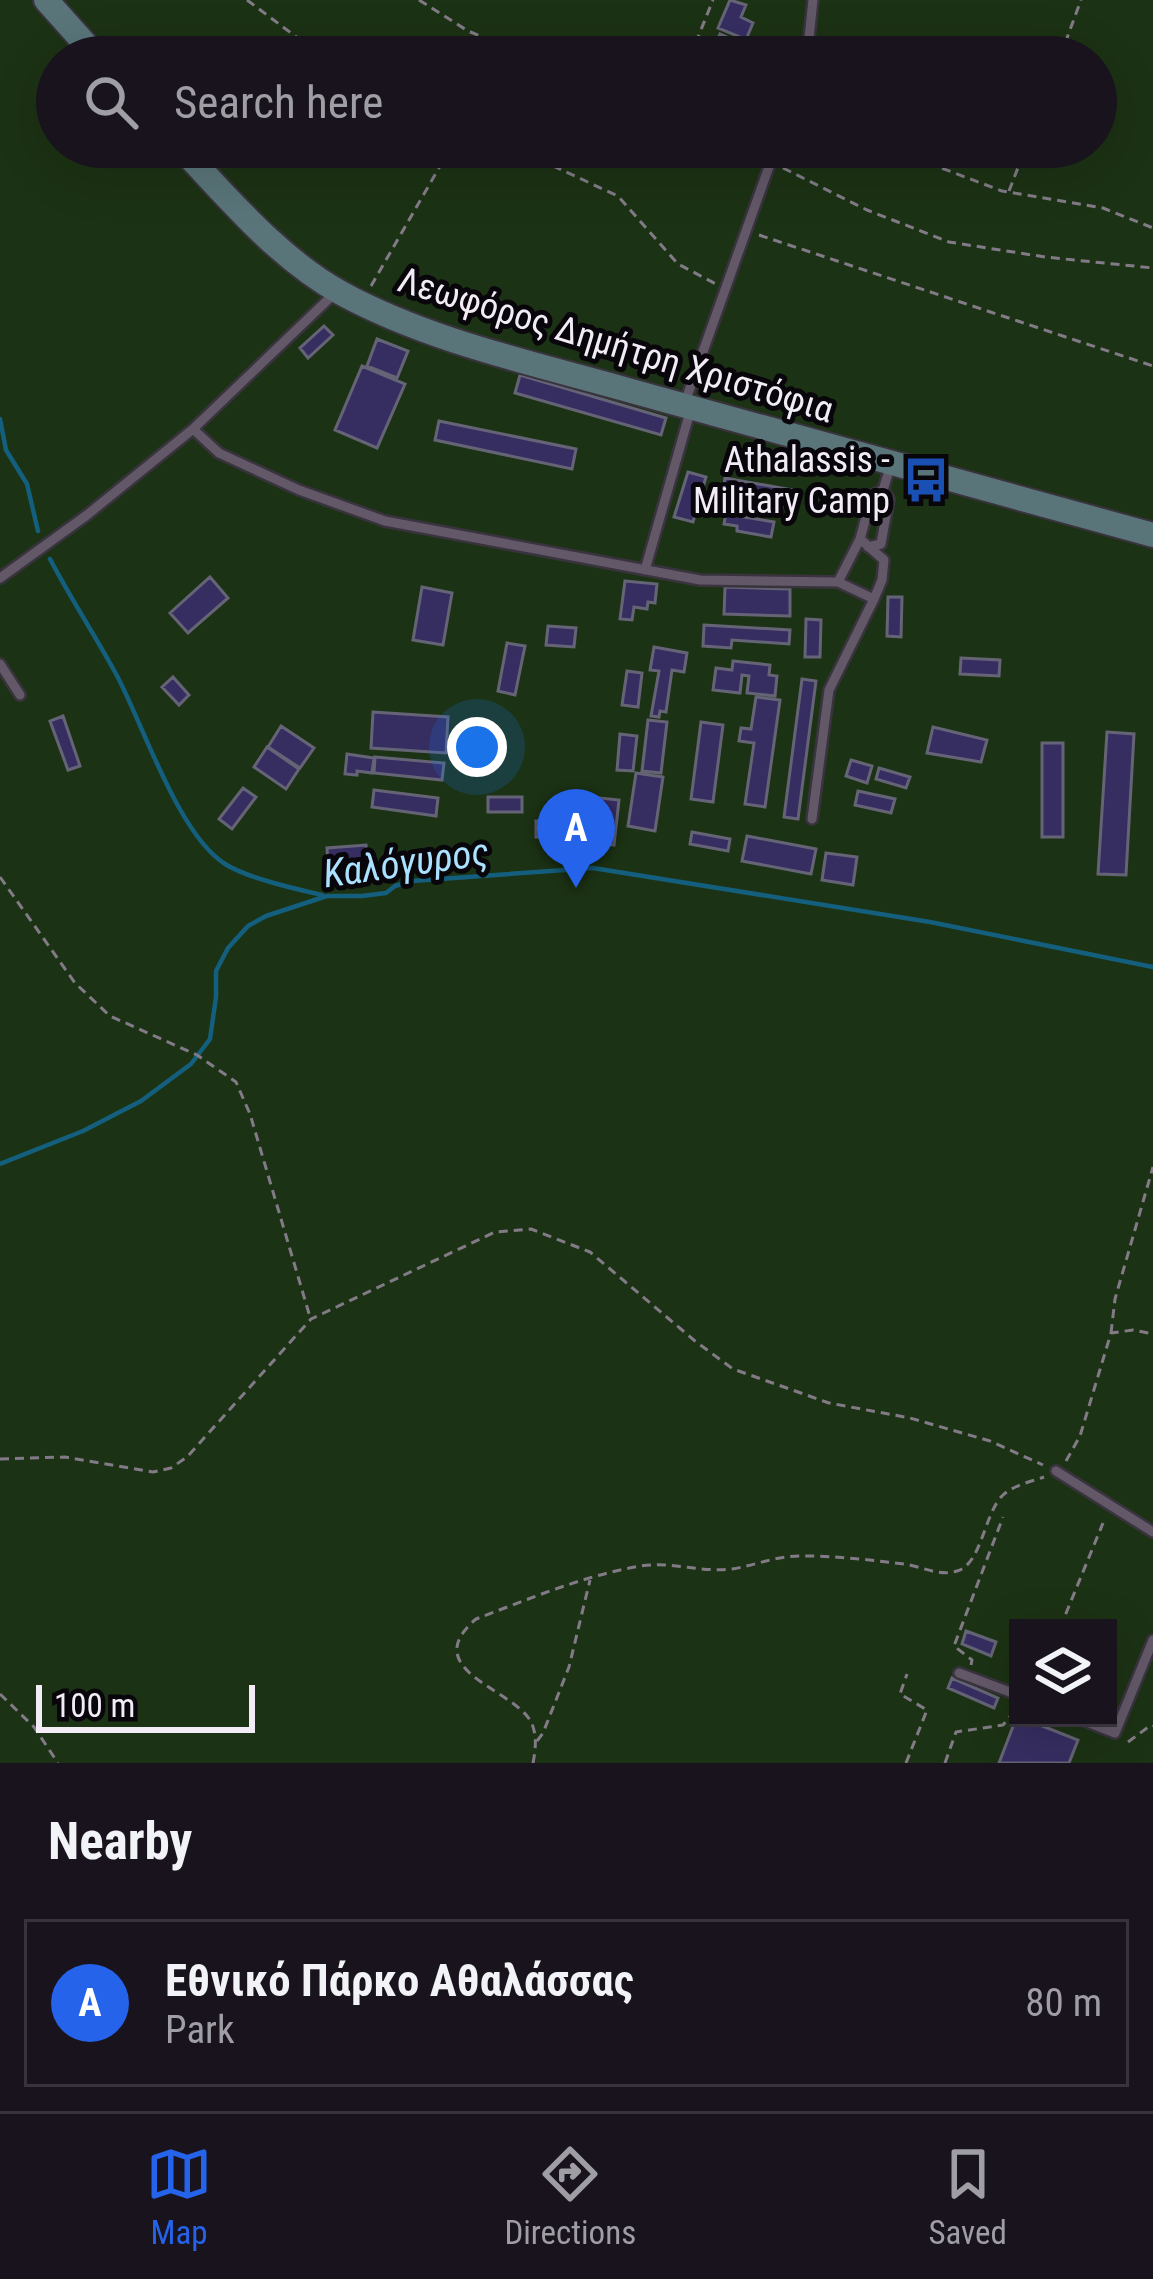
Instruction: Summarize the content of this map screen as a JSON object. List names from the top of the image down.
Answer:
{
  "streets": {
    "main road": ["Λεωφόρος Δημήτρη Χριστόφια"]
  },
  "water": ["Καλόγυρος"],
  "places": {
    "bus stop": ["Athalassis - Military Camp"]
  },
  "scale_bar": "100 m",
  "page": {
    "search": "Search here",
    "pins": "A",
    "scale": "100 m",
    "heading": "Nearby",
    "list": [
      {
        "mark": "A",
        "name": "Εθνικό Πάρκο Αθαλάσσας",
        "note": "Park",
        "value": "80 m"
      }
    ],
    "nav": ["Map", "Directions", "Saved"]
  }
}
